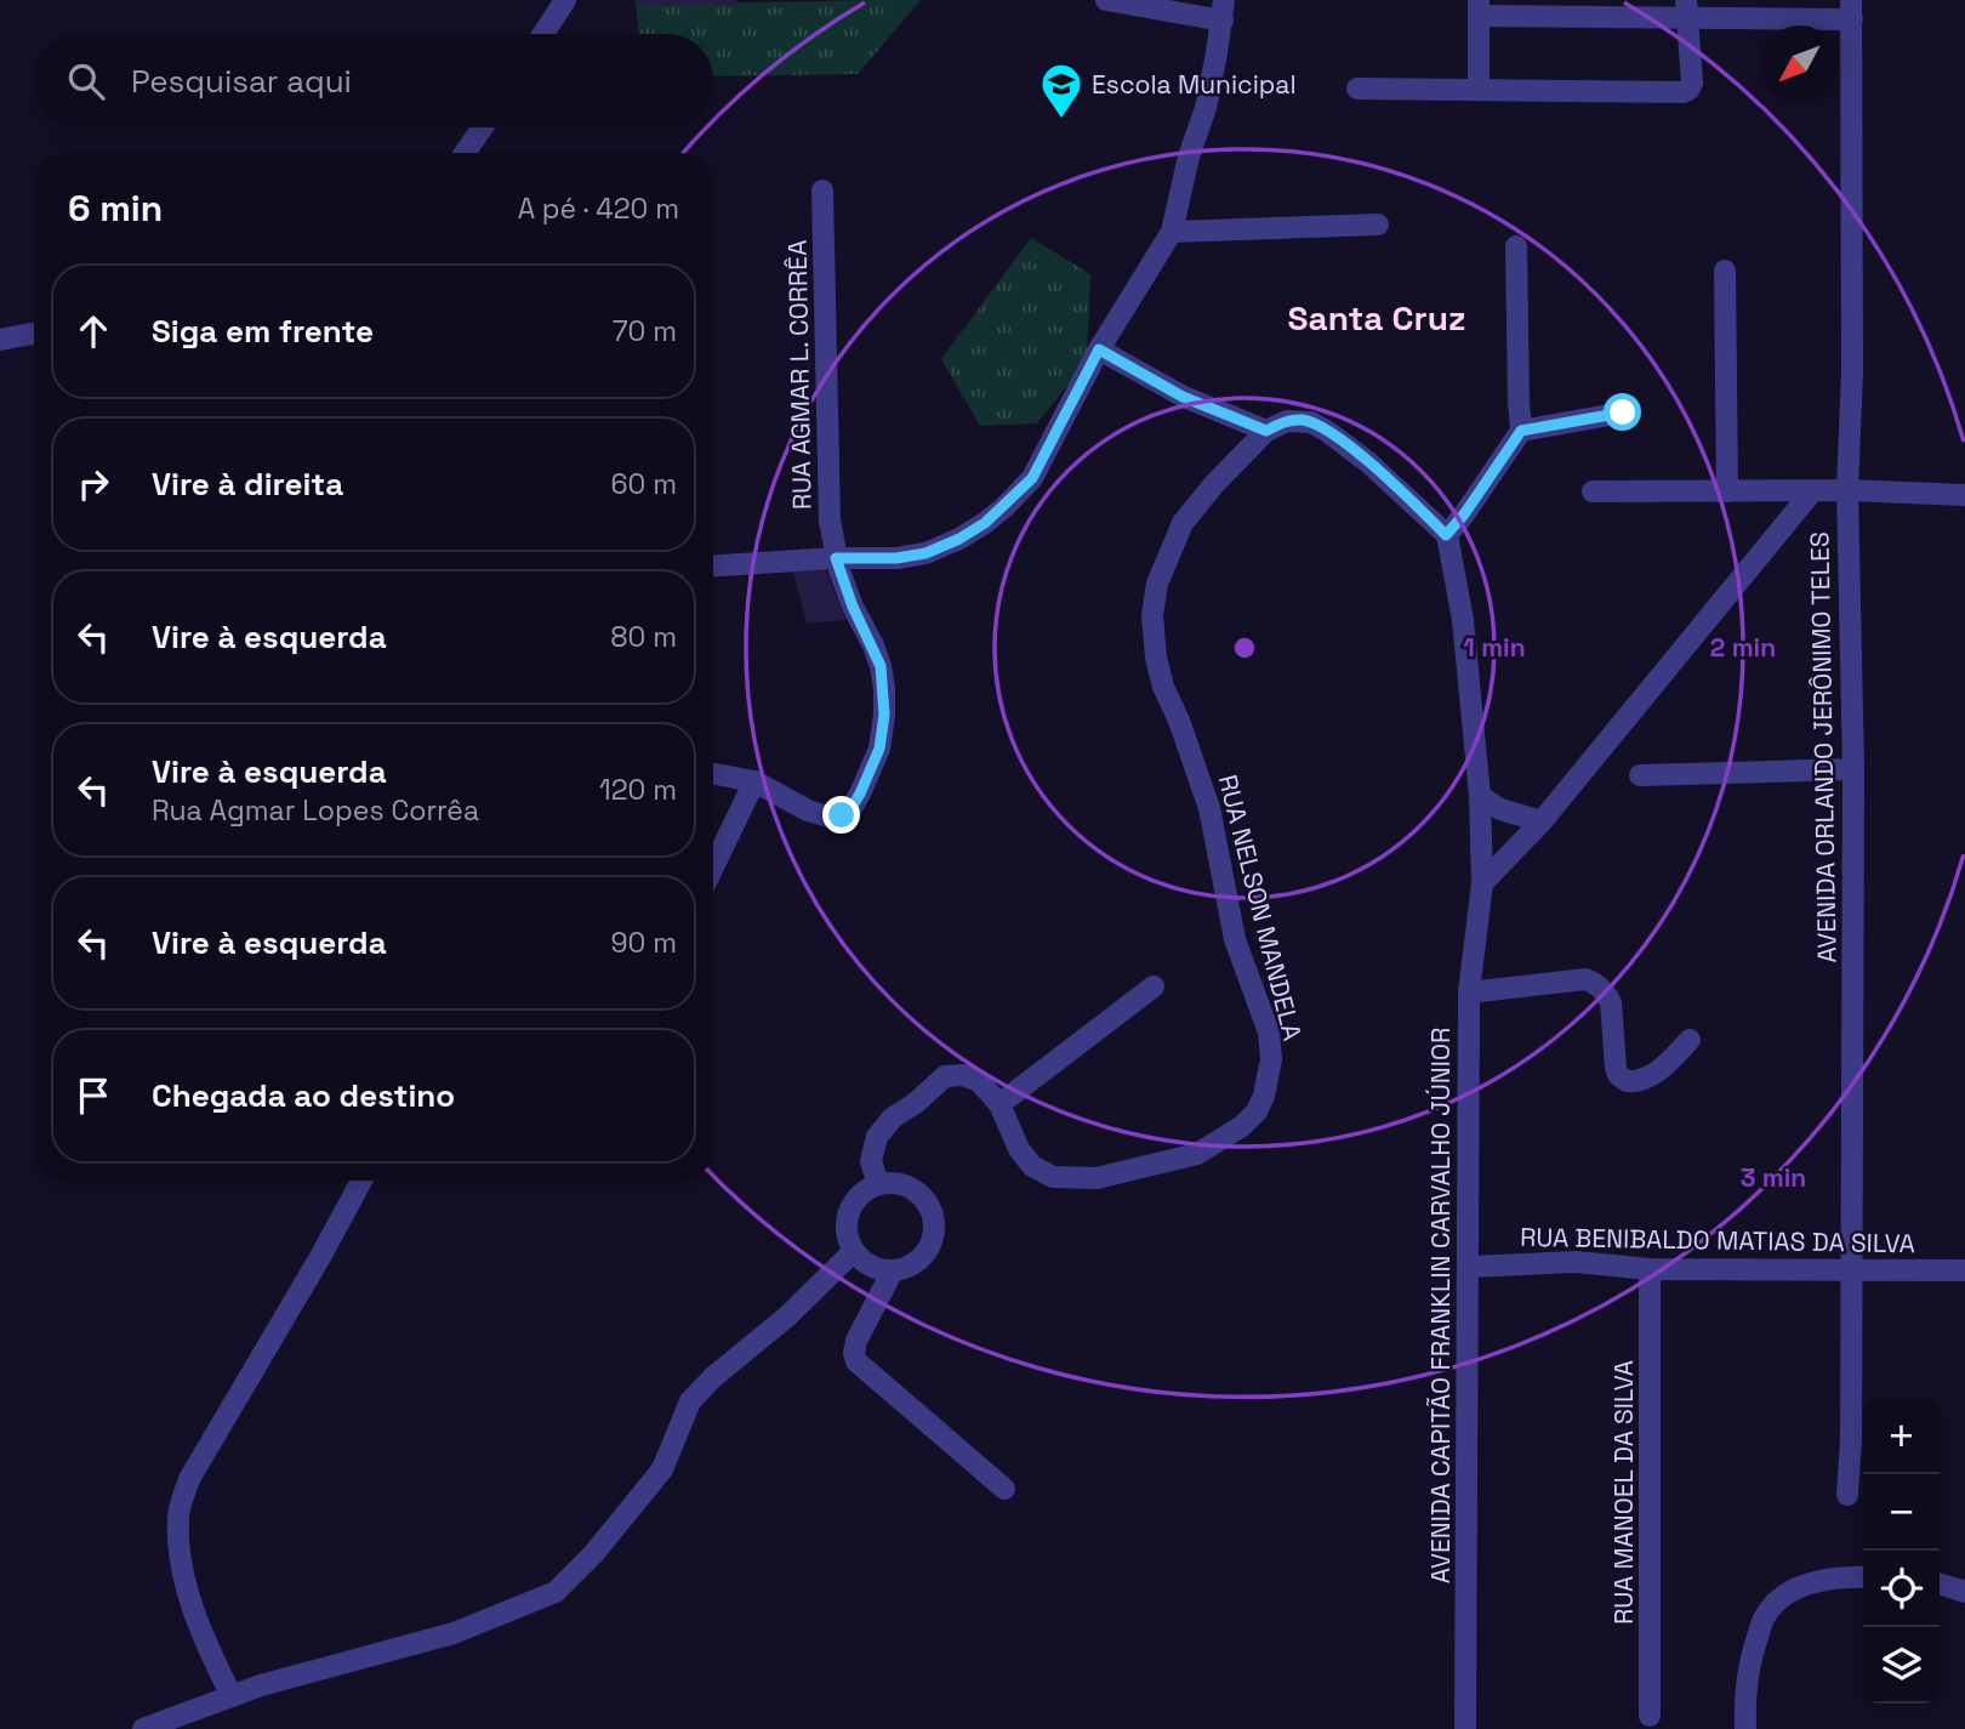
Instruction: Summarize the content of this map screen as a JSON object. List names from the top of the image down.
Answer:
{
  "streets": {
    "street": [
      "RUA AGMAR L. CORRÊA",
      "AVENIDA ORLANDO JERÔNIMO TELES",
      "RUA NELSON MANDELA",
      "RUA BENIBALDO MATIAS DA SILVA",
      "AVENIDA CAPITÃO FRANKLIN CARVALHO JÚNIOR",
      "RUA MANOEL DA SILVA"
    ]
  },
  "crossings": [
    ["AVENIDA ORLANDO JERÔNIMO TELES", "RUA BENIBALDO MATIAS DA SILVA"],
    ["RUA BENIBALDO MATIAS DA SILVA", "AVENIDA CAPITÃO FRANKLIN CARVALHO JÚNIOR"],
    ["RUA BENIBALDO MATIAS DA SILVA", "RUA MANOEL DA SILVA"]
  ],
  "districts": ["Santa Cruz"],
  "places": {
    "school or university": ["Escola Municipal"]
  },
  "north": "bottom left",
  "page": {
    "search": "Pesquisar aqui",
    "heading": ["6 min", "A pé · 420 m"],
    "list": [
      ["Siga em frente", "70 m"],
      ["Vire à direita", "60 m"],
      ["Vire à esquerda", "80 m"],
      ["Vire à esquerda", "Rua Agmar Lopes Corrêa", "120 m"],
      ["Vire à esquerda", "90 m"],
      "Chegada ao destino"
    ],
    "map_buttons": ["+", "−"]
  },
  "rings": ["1 min", "2 min", "3 min"]
}
